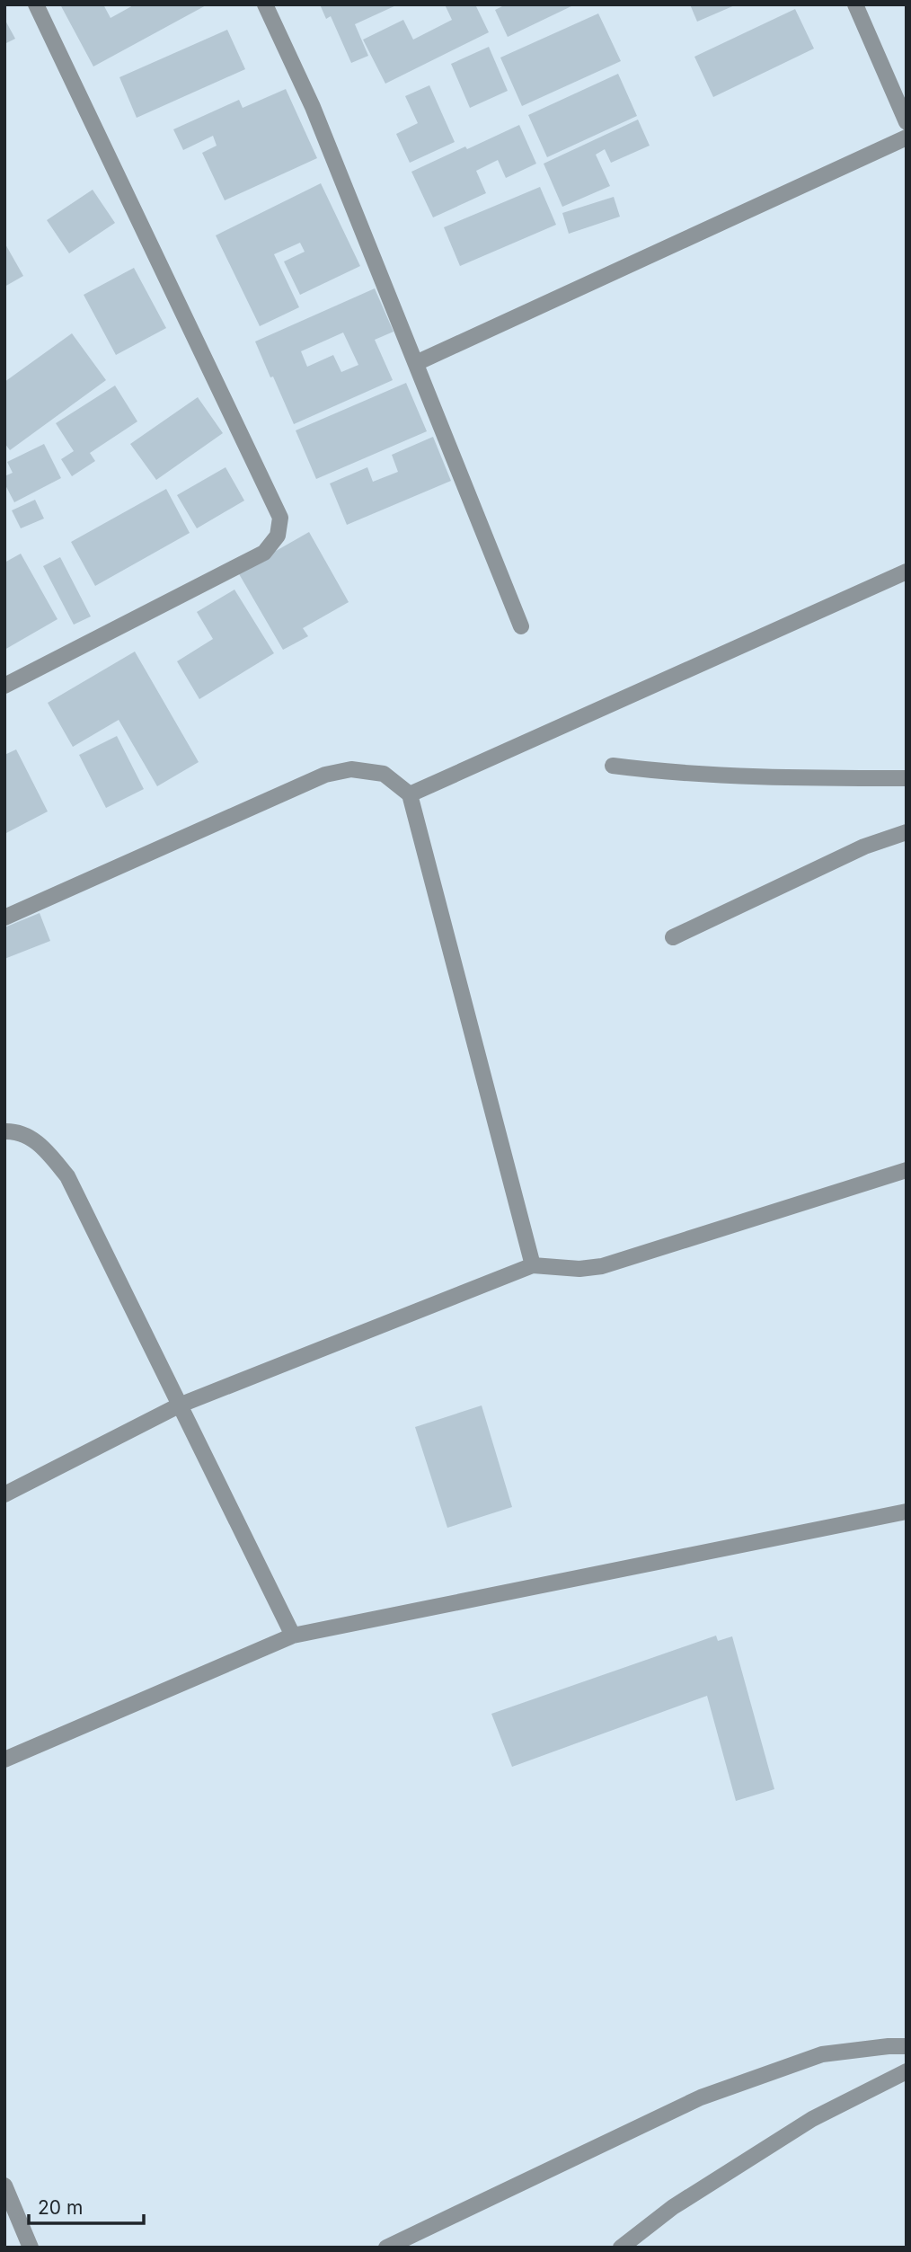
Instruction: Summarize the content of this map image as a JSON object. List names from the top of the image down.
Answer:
{
  "scale_bar": "20 m"
}
